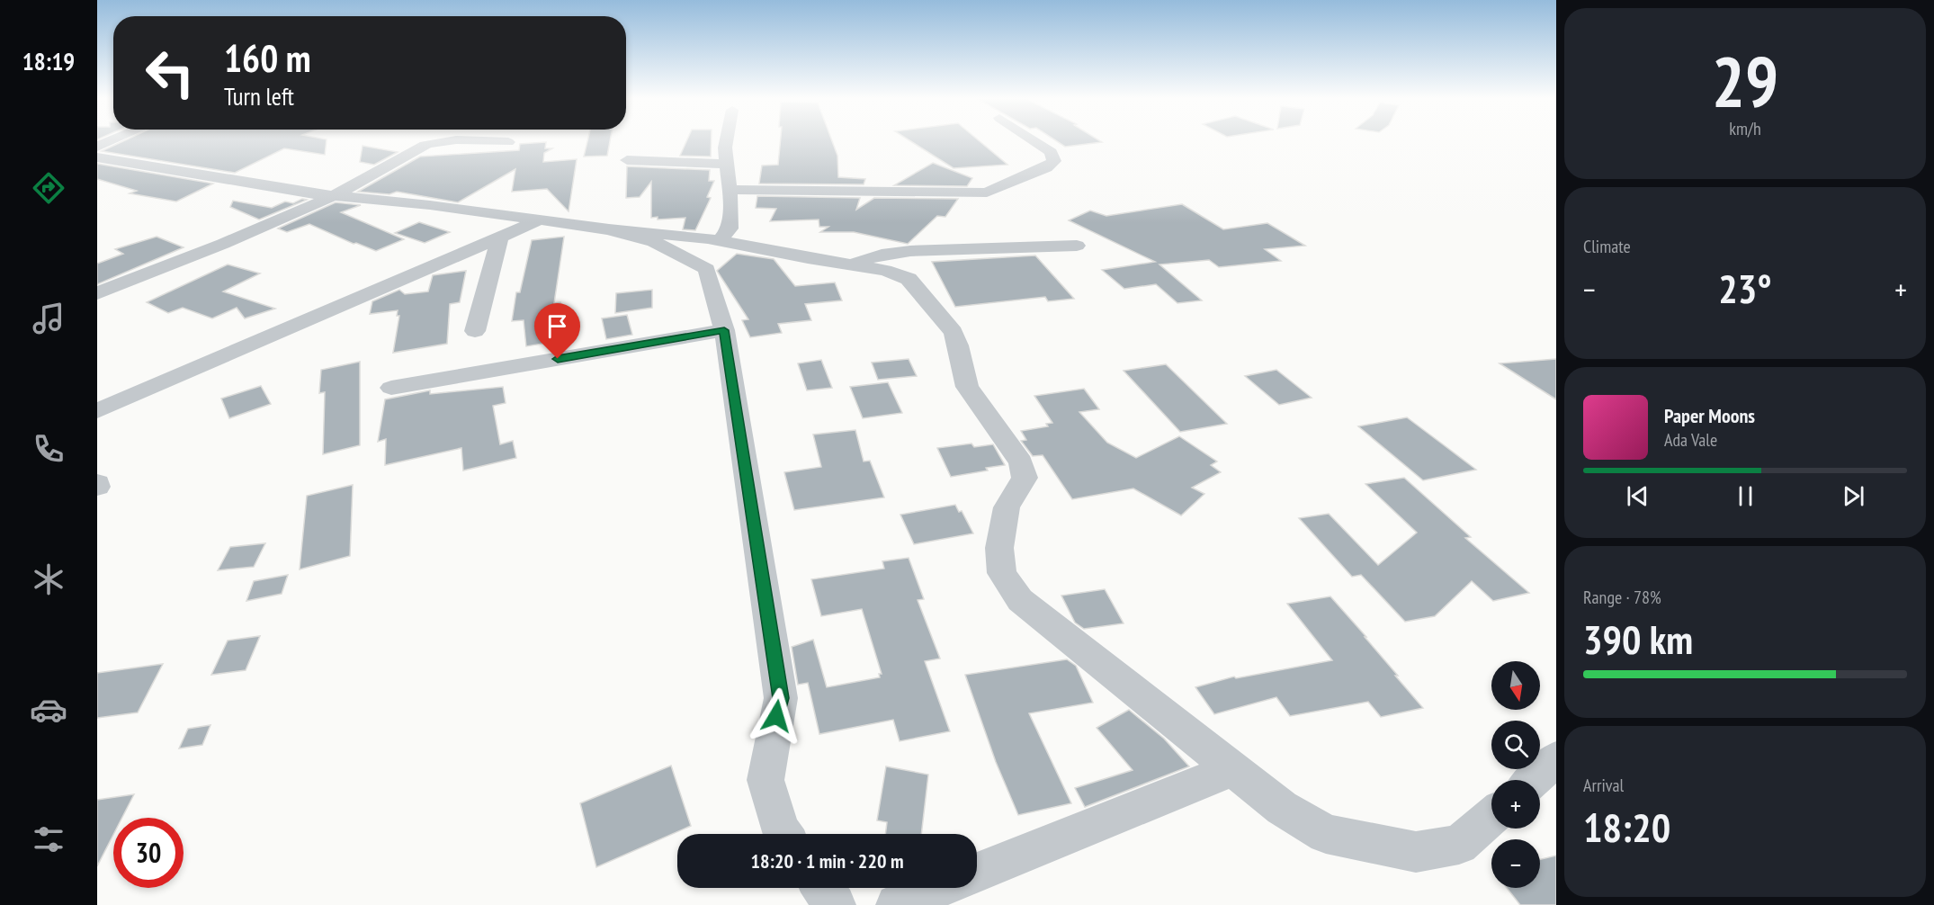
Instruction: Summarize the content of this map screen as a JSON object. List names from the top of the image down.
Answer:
{
  "north": "bottom",
  "page": {
    "tabs": "18:19",
    "tile": [
      ["29", "km/h"],
      "Climate",
      ["Range · 78%", "390 km"],
      ["Arrival", "18:20"]
    ],
    "turn": ["160 m", "Turn left"],
    "heat": ["−", "23°", "+"],
    "song": ["Paper Moons", "Ada Vale"],
    "map_buttons": ["+", "−"],
    "limit": "30",
    "trip": "18:20 · 1 min · 220 m"
  }
}
